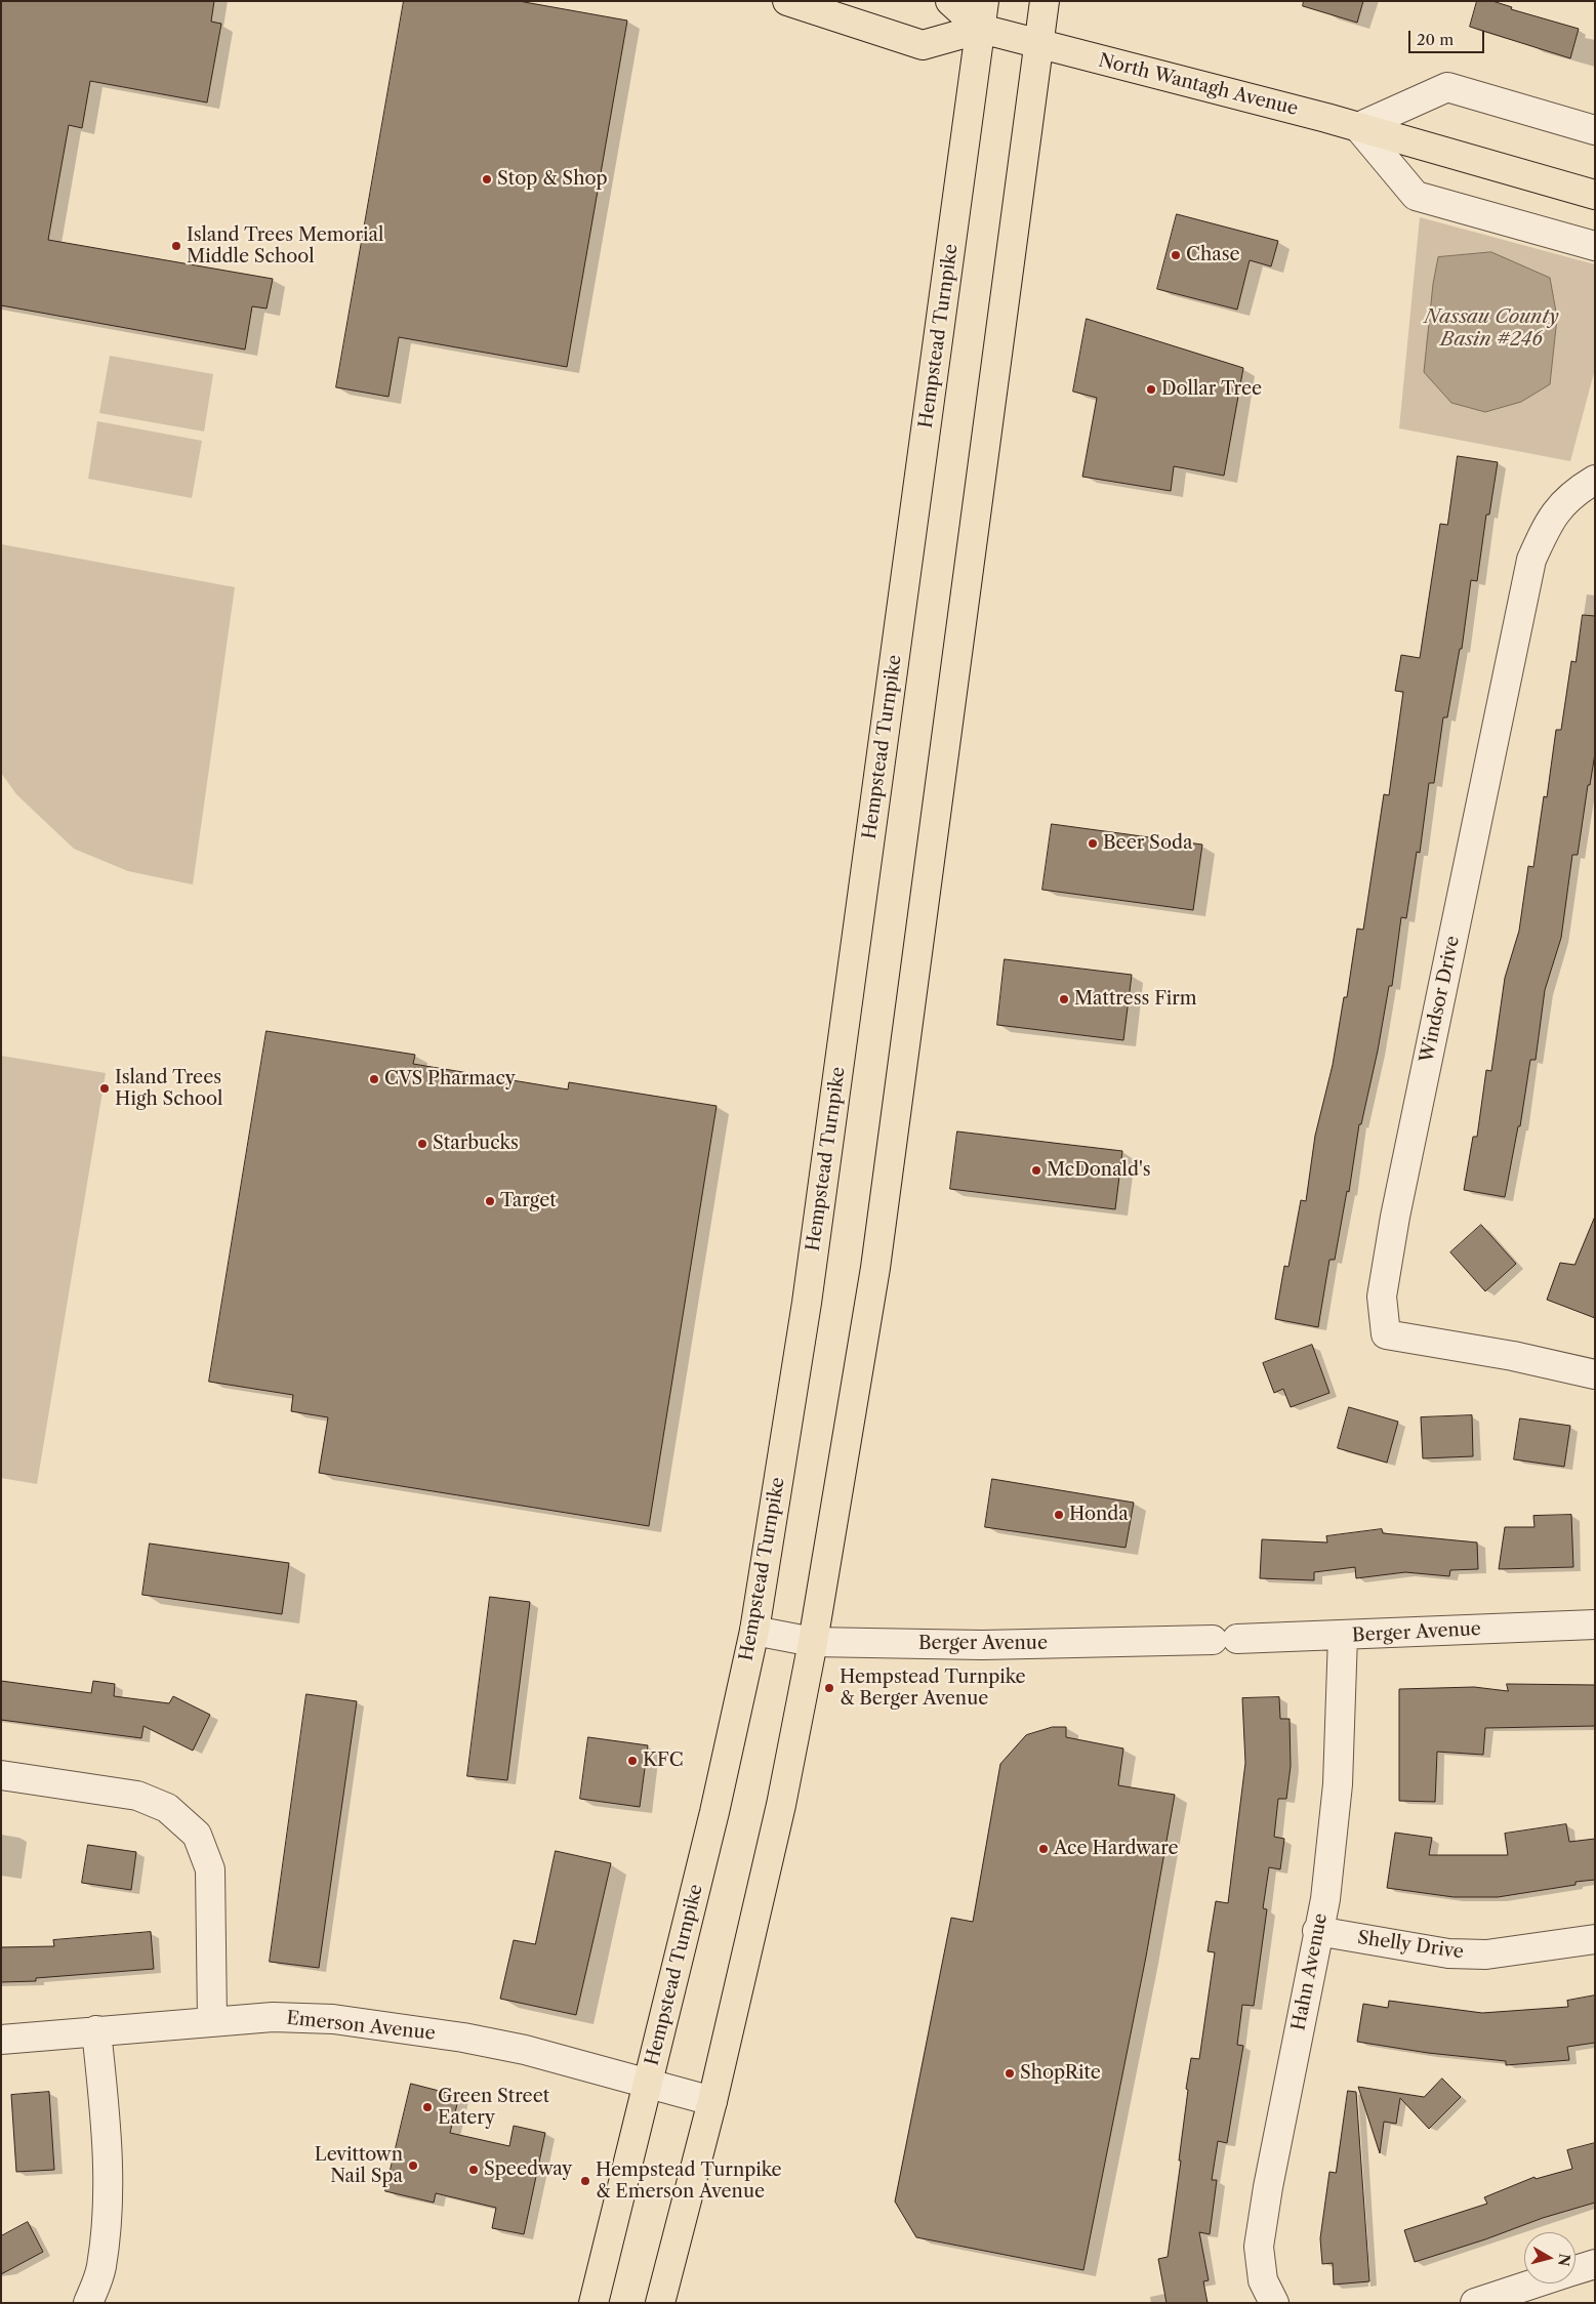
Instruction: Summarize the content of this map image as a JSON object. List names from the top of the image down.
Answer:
{
  "streets": {
    "main road": ["North Wantagh Avenue", "Hempstead Turnpike"],
    "street": [
      "Windsor Drive",
      "Berger Avenue",
      "Shelly Drive",
      "Hahn Avenue",
      "Emerson Avenue"
    ]
  },
  "crossings": [
    ["North Wantagh Avenue", "Hempstead Turnpike"],
    ["Hempstead Turnpike", "Berger Avenue"],
    ["Hempstead Turnpike", "Emerson Avenue"],
    ["Berger Avenue", "Hahn Avenue"],
    ["Shelly Drive", "Hahn Avenue"]
  ],
  "water": ["Nassau County Basin #246"],
  "places": [
    "Stop & Shop",
    "Island Trees Memorial Middle School",
    "Chase",
    "Dollar Tree",
    "Beer Soda",
    "Mattress Firm",
    "CVS Pharmacy",
    "Island Trees High School",
    "Starbucks",
    "McDonald's",
    "Target",
    "Honda",
    "Hempstead Turnpike & Berger Avenue",
    "KFC",
    "Ace Hardware",
    "ShopRite",
    "Green Street Eatery",
    "Levittown Nail Spa",
    "Speedway",
    "Hempstead Turnpike & Emerson Avenue"
  ],
  "scale_bar": "20 m",
  "north": "right"
}
